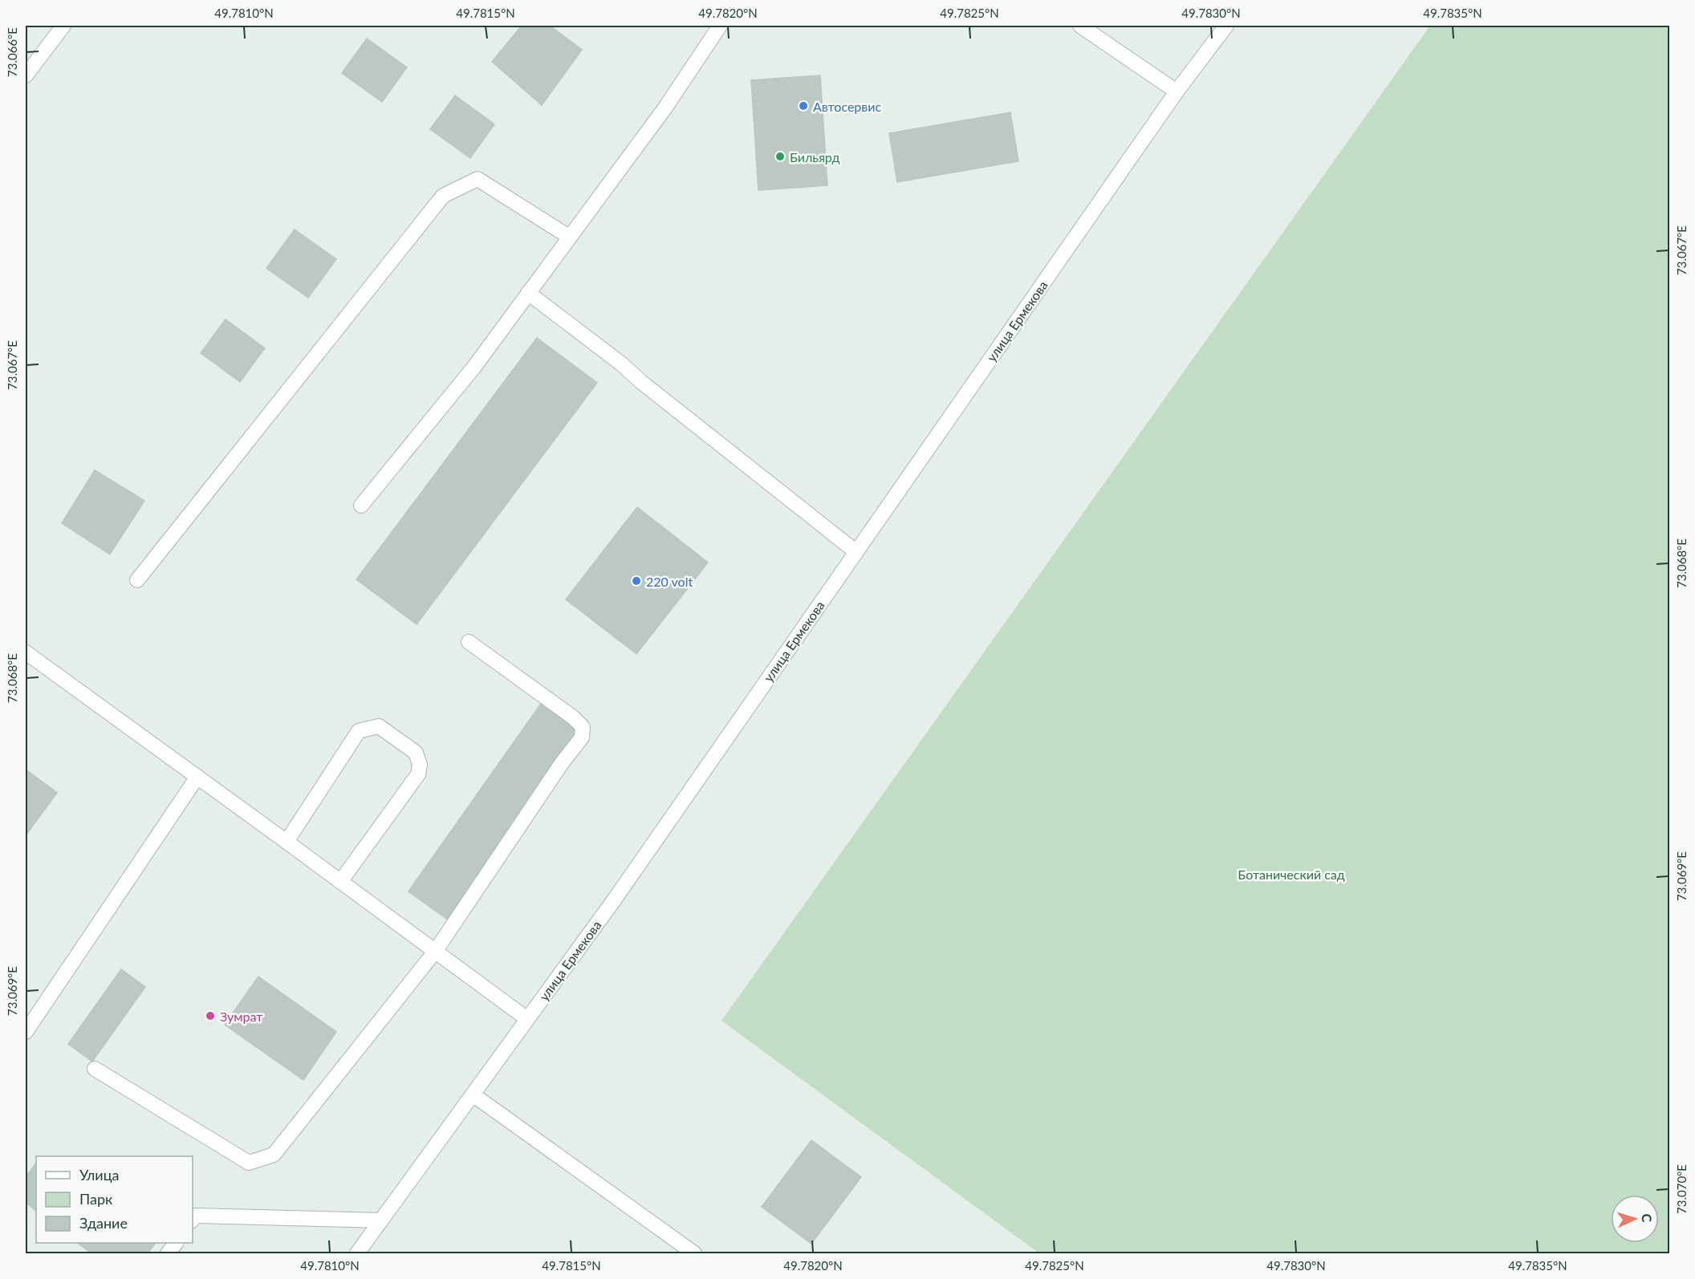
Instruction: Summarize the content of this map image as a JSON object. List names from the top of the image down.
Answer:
{
  "streets": {
    "main road": ["улица Ермекова"]
  },
  "parks": ["Ботанический сад"],
  "places": [
    "Автосервис",
    "Бильярд",
    "220 volt",
    "Зумрат"
  ],
  "legend": ["Улица", "Парк", "Здание"],
  "north": "right",
  "coordinates": [
    "49.7810°N",
    "49.7815°N",
    "49.7820°N",
    "49.7825°N",
    "49.7830°N",
    "49.7835°N",
    "73.066°E",
    "73.067°E",
    "73.068°E",
    "73.069°E",
    "73.070°E"
  ]
}
